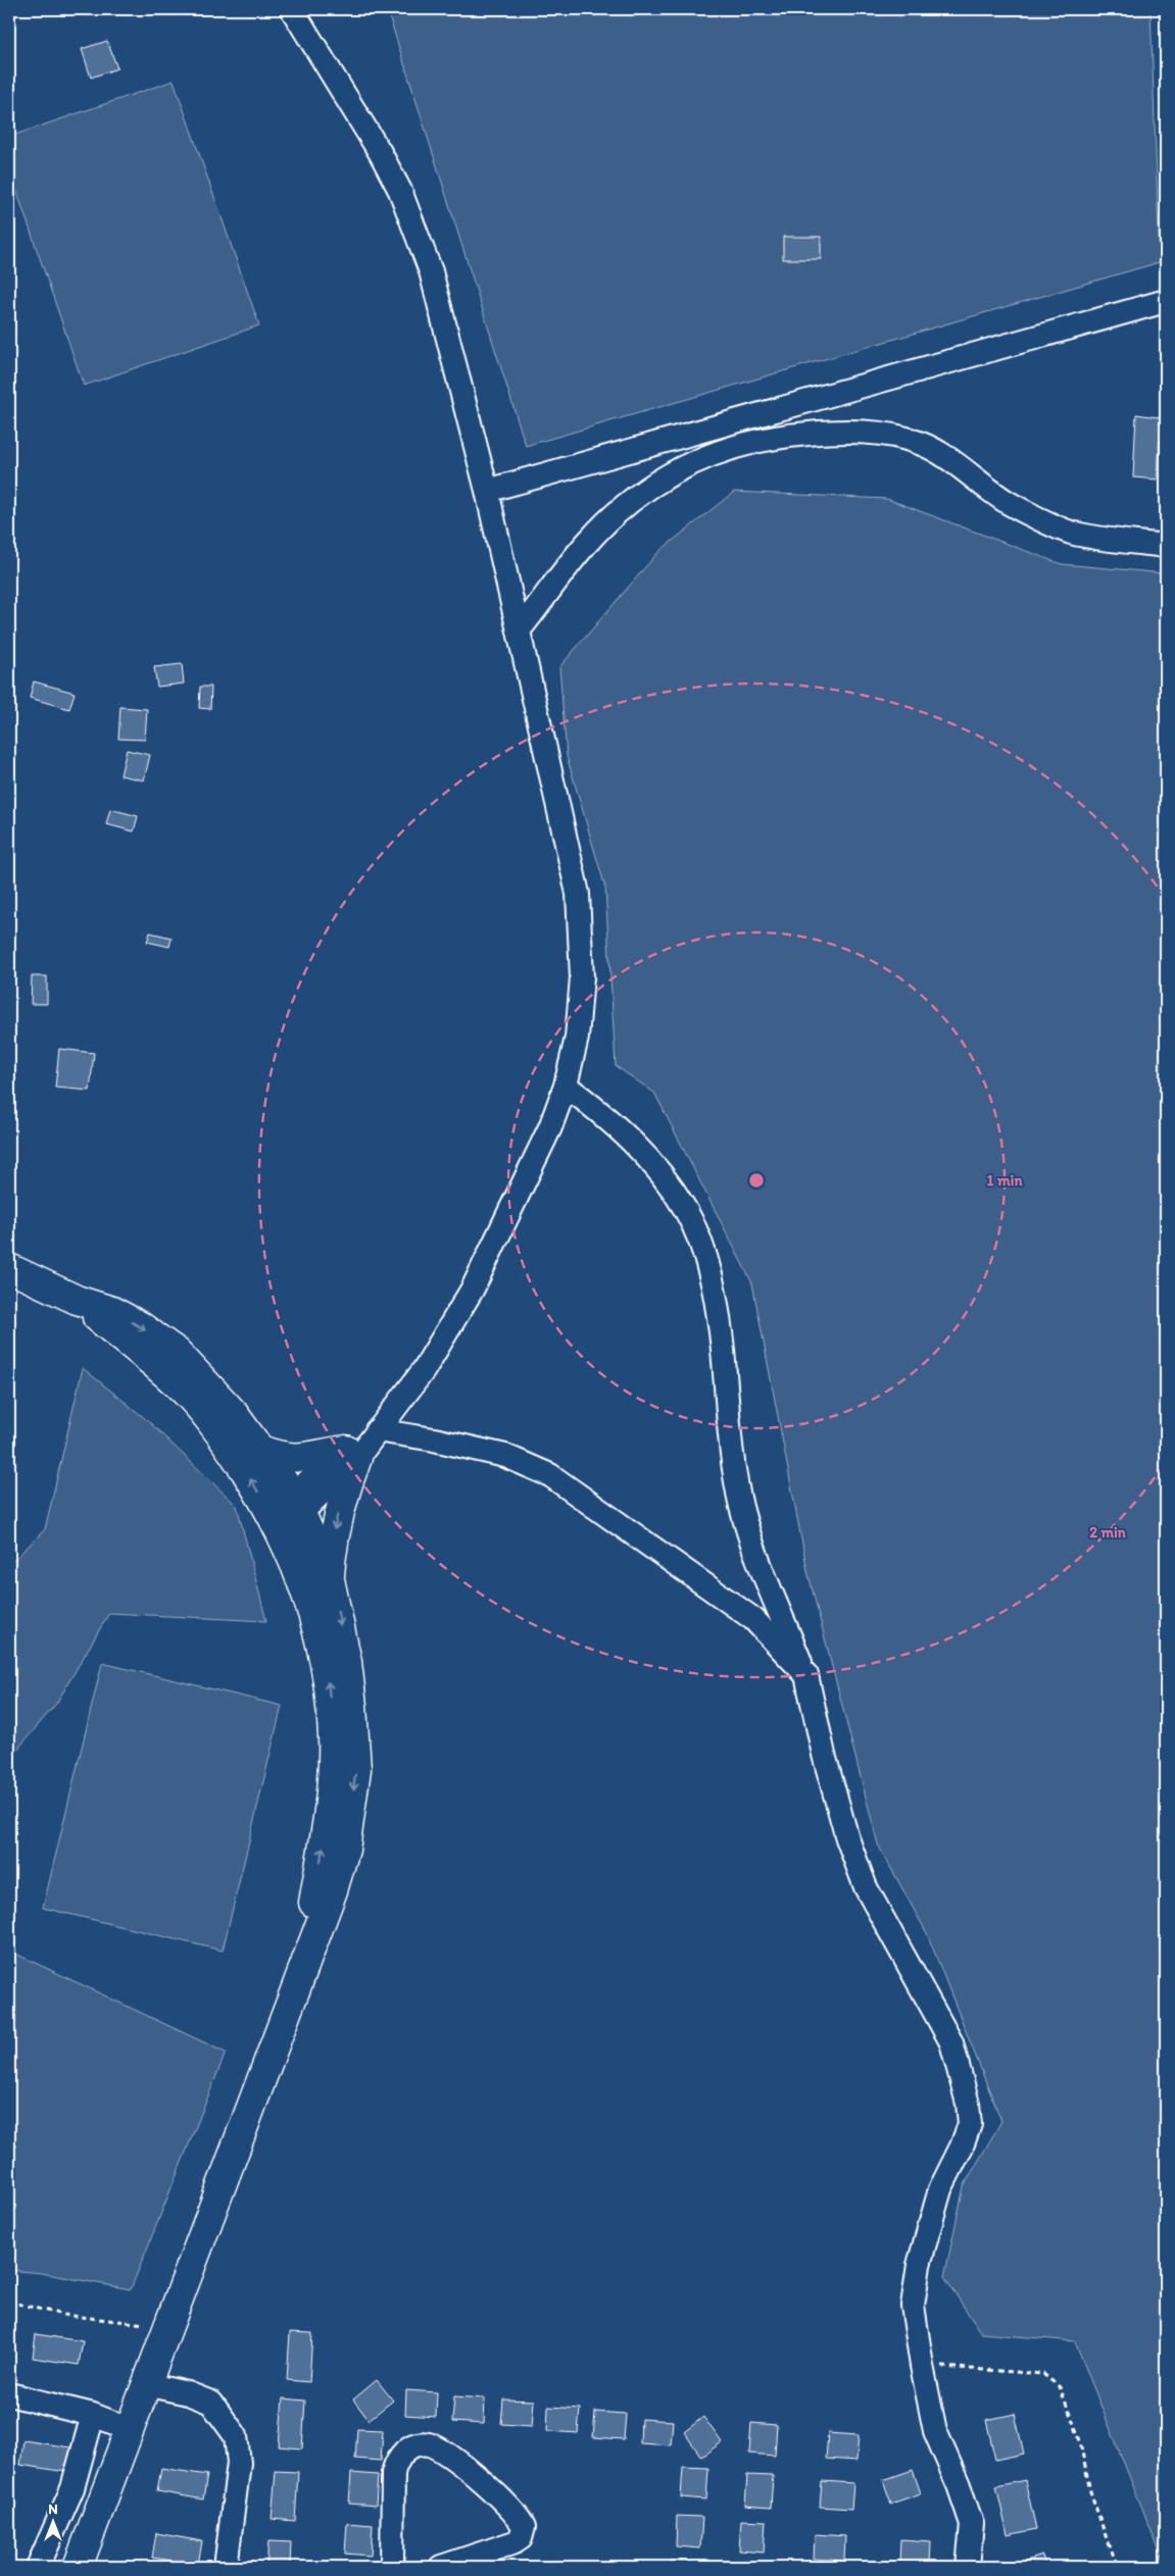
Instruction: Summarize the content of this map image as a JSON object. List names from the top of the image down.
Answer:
{
  "north": "top",
  "rings": ["1 min", "2 min"]
}
